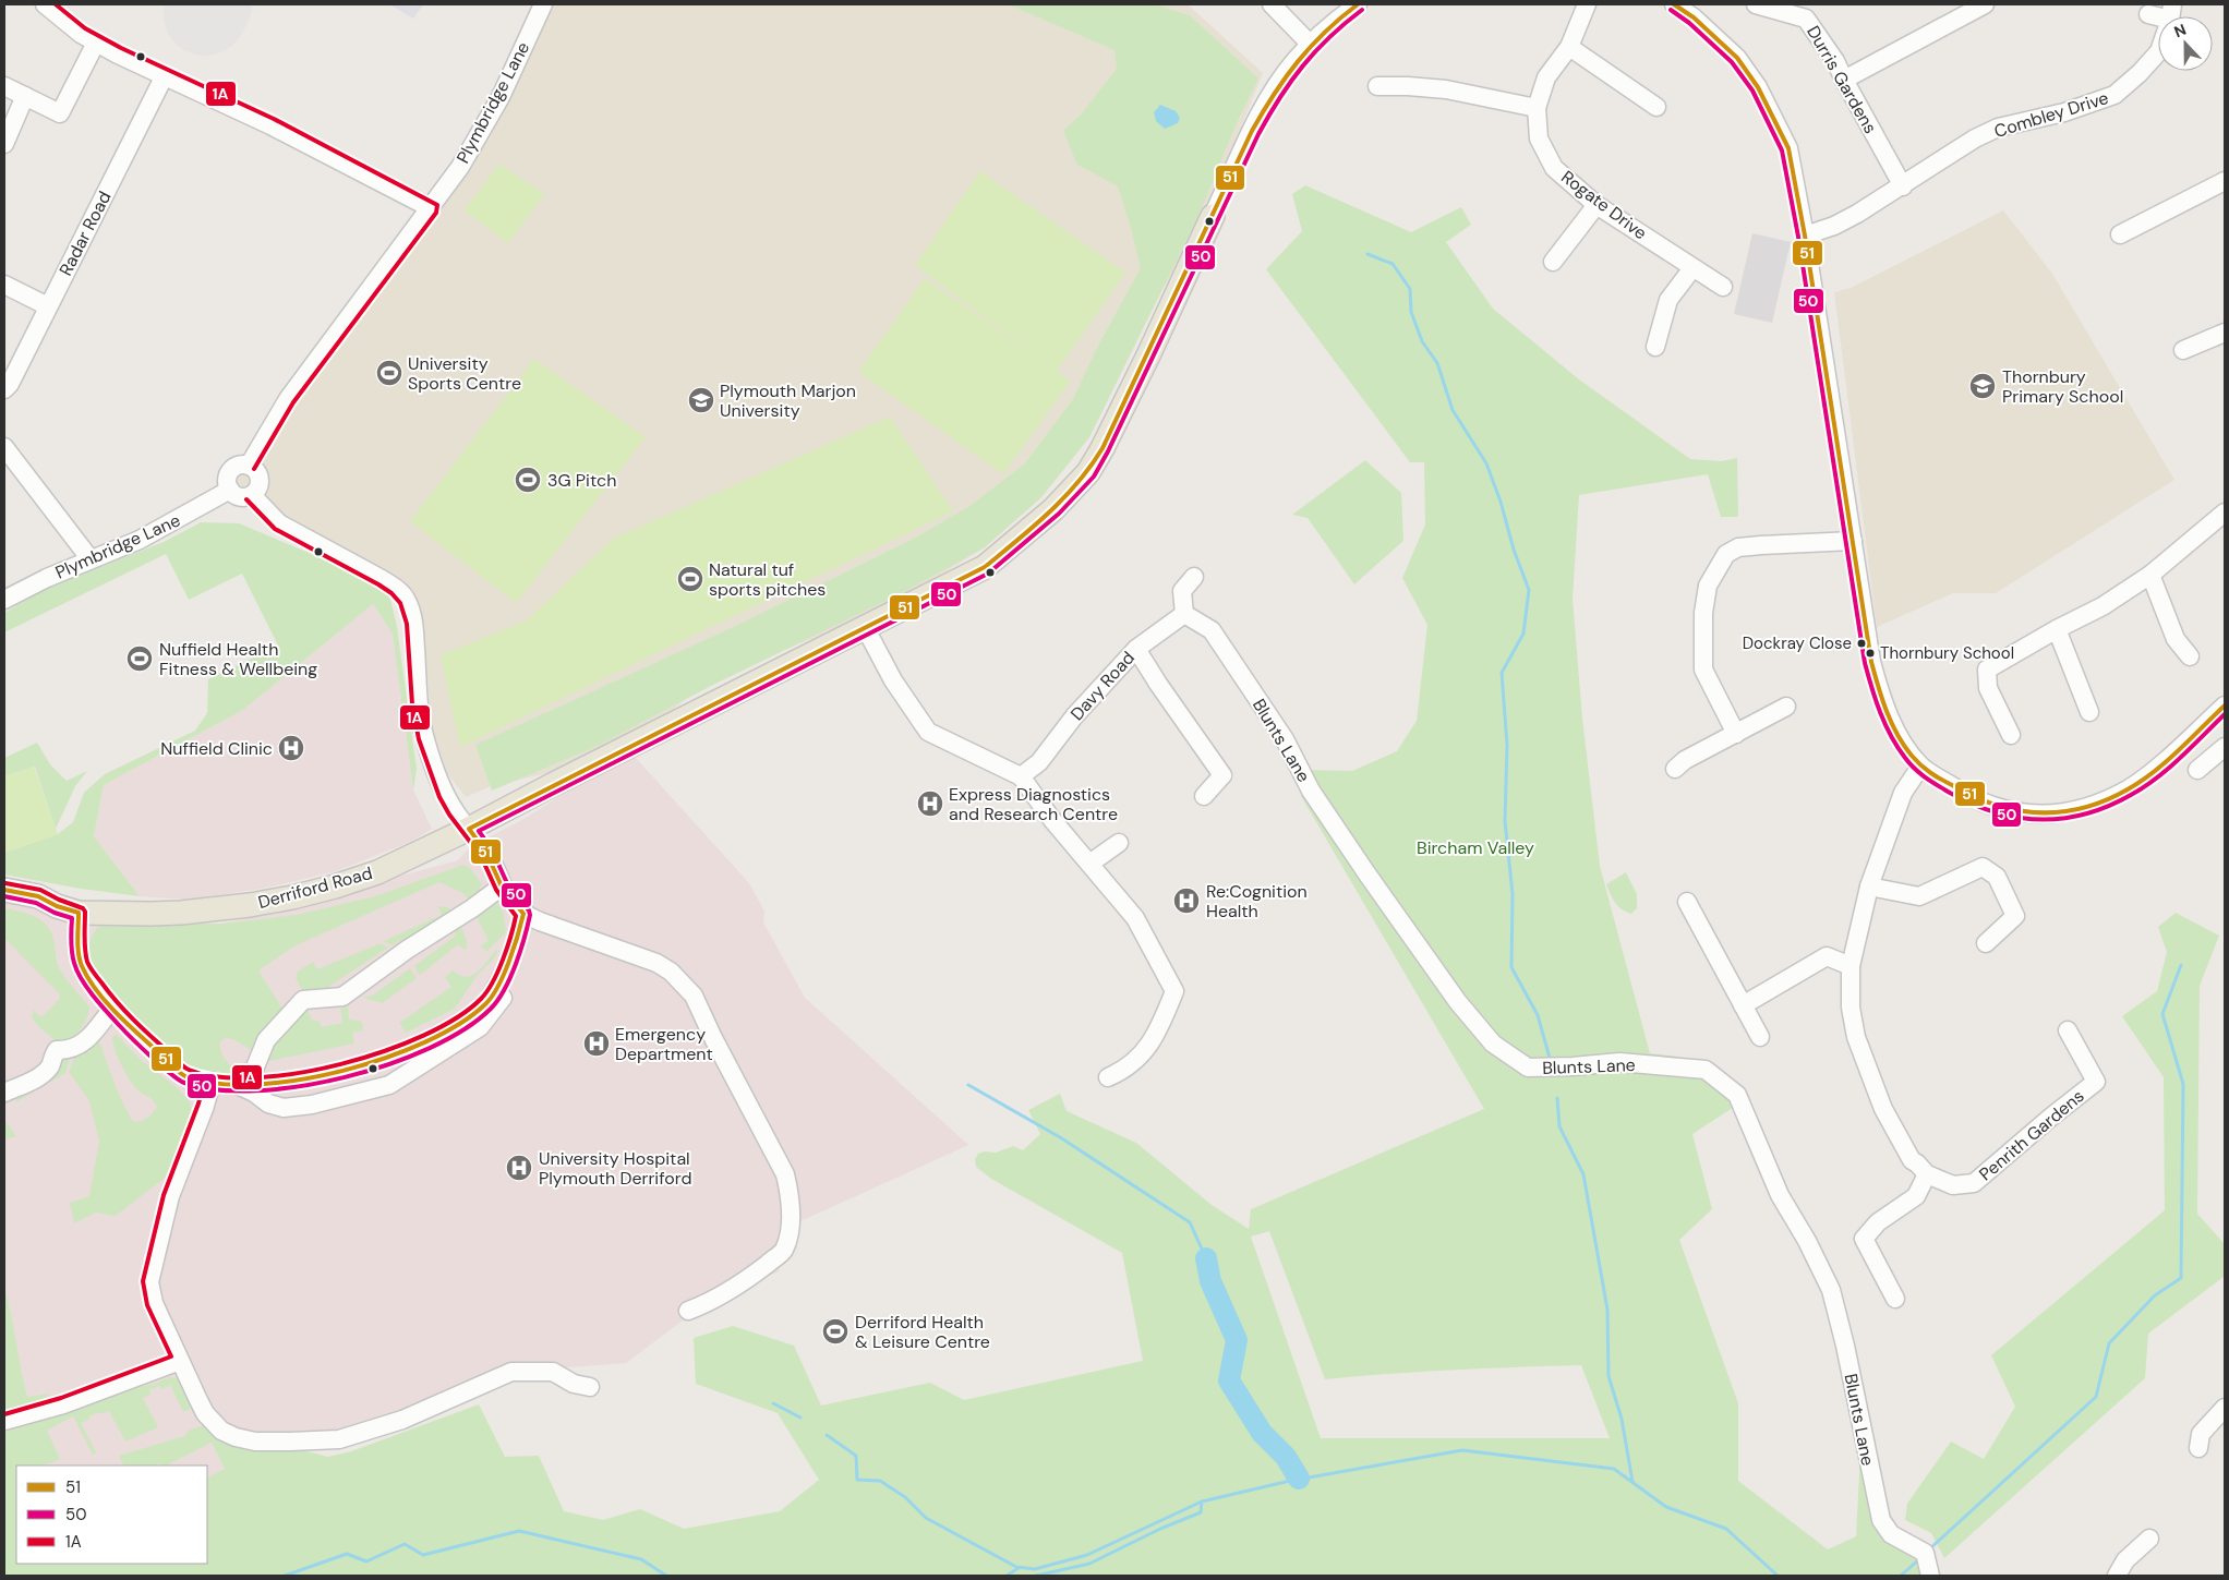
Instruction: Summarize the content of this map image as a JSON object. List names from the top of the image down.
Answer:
{
  "streets": {
    "main road": ["Derriford Road"],
    "street": [
      "Durris Gardens",
      "Plymbridge Lane",
      "Combley Drive",
      "Rogate Drive",
      "Radar Road",
      "Davy Road",
      "Blunts Lane",
      "Penrith Gardens"
    ]
  },
  "crossings": [
    ["Durris Gardens", "Combley Drive"],
    ["Davy Road", "Blunts Lane"]
  ],
  "parks": ["Bircham Valley"],
  "places": {
    "sports": [
      "University Sports Centre",
      "3G Pitch",
      "Natural tuf sports pitches",
      "Nuffield Health Fitness & Wellbeing",
      "Derriford Health & Leisure Centre"
    ],
    "school or university": ["Thornbury Primary School", "Plymouth Marjon University"],
    "other": ["Dockray Close", "Thornbury School"],
    "hospital": [
      "Nuffield Clinic",
      "Express Diagnostics and Research Centre",
      "Re:Cognition Health",
      "Emergency Department",
      "University Hospital Plymouth Derriford"
    ]
  },
  "lines": ["transit line 51", "transit line 1A", "transit line 50"],
  "legend": ["51", "50", "1A"],
  "north": "top"
}
